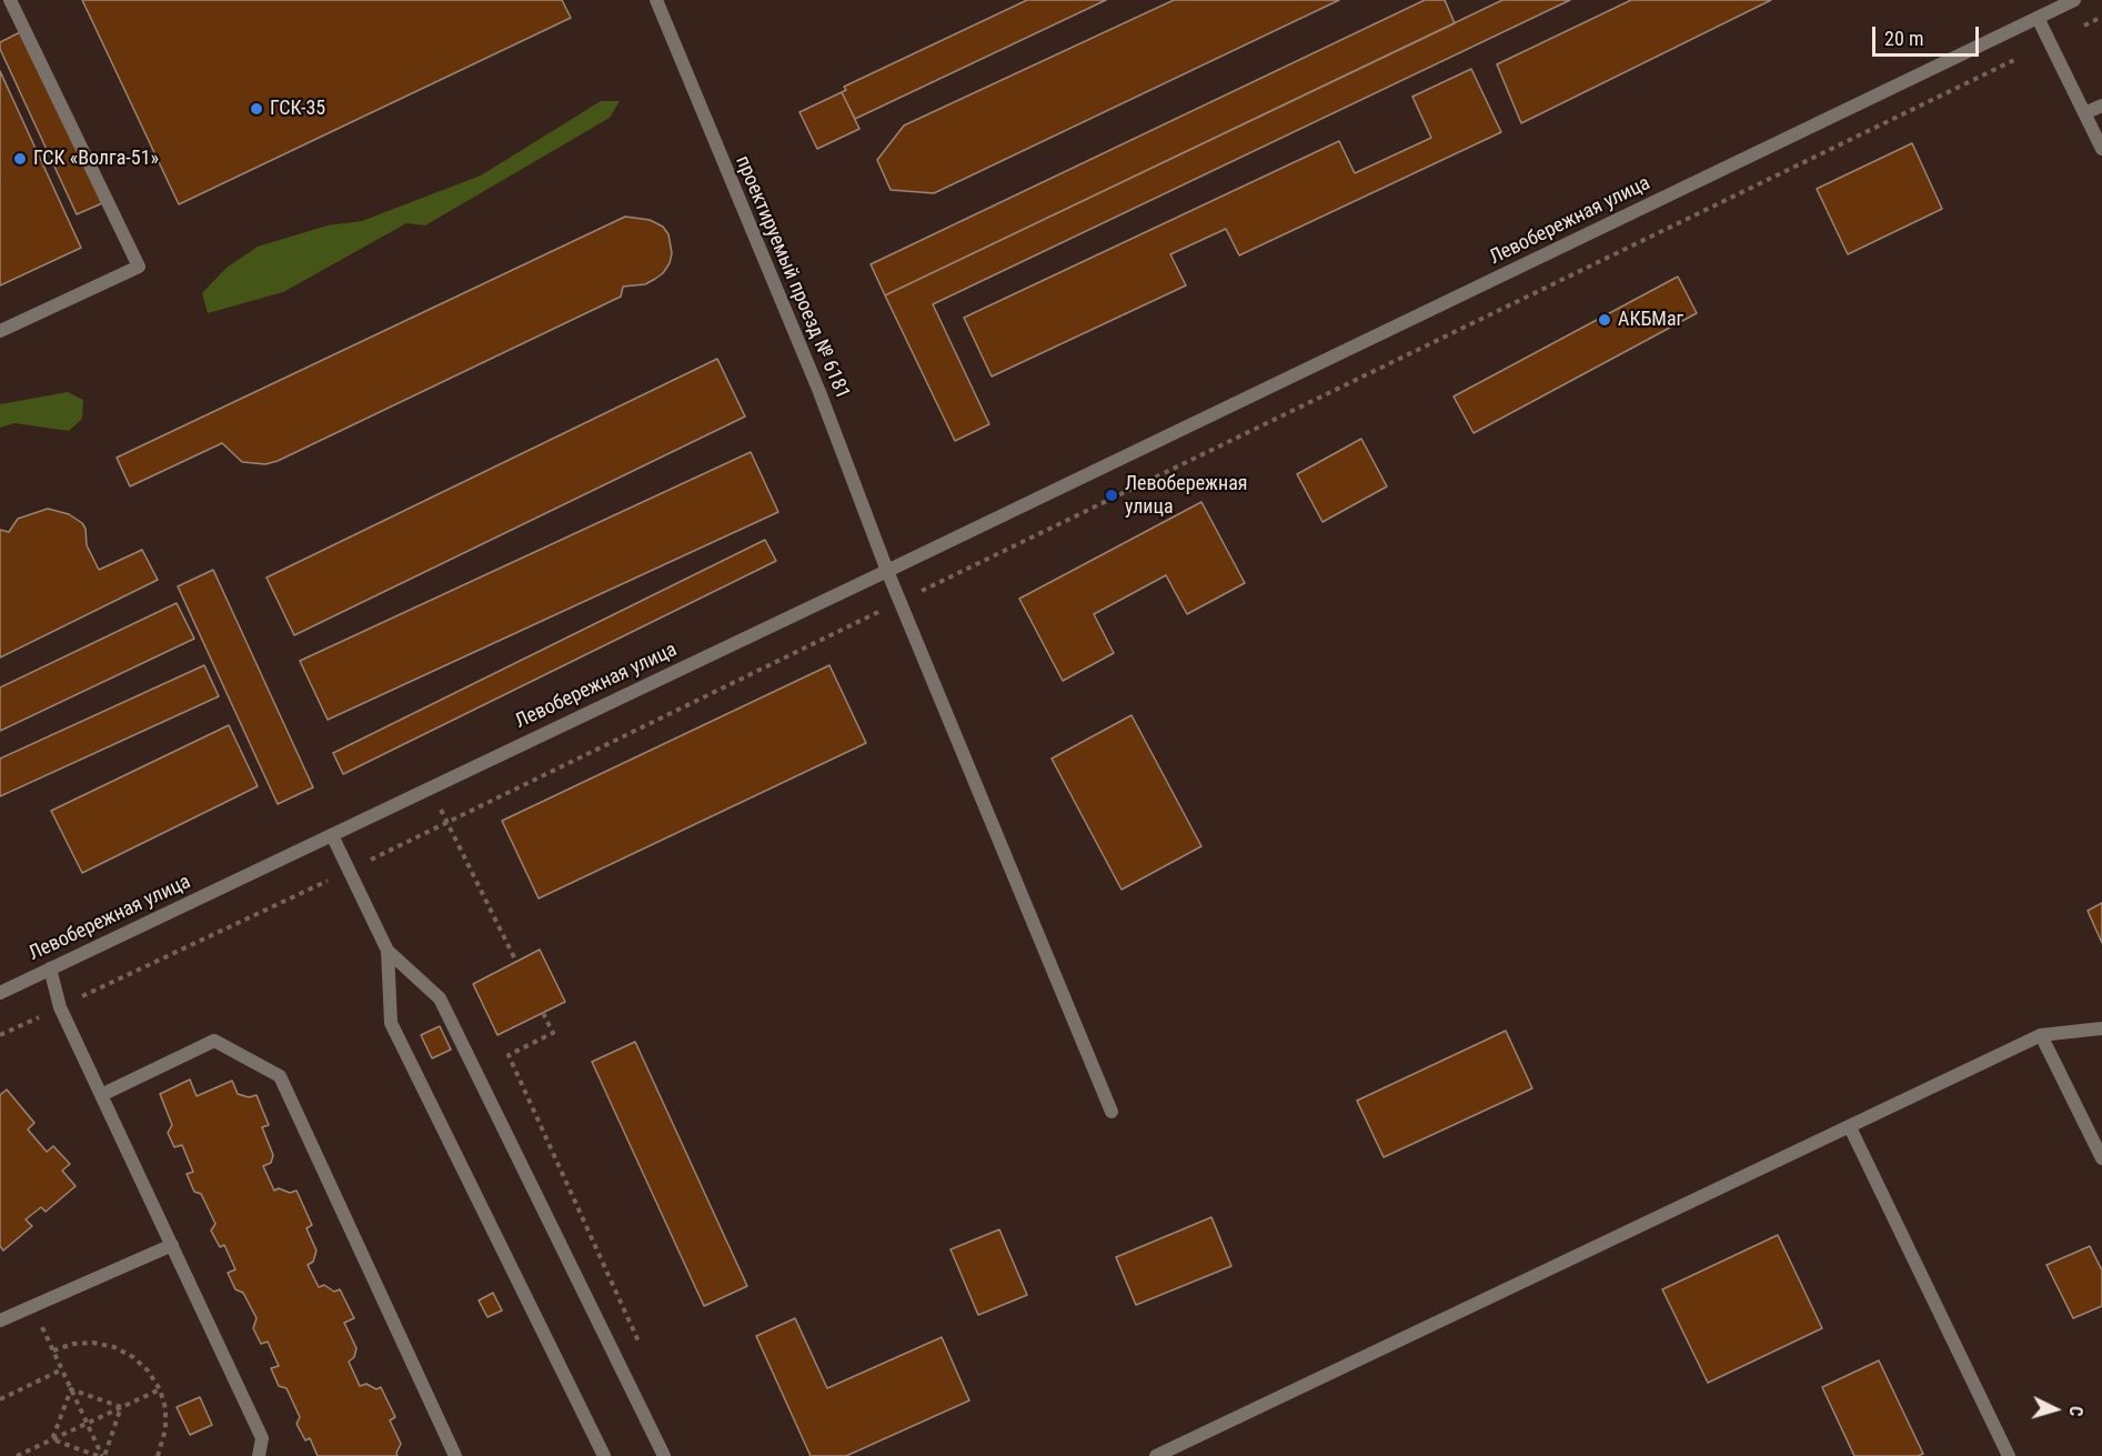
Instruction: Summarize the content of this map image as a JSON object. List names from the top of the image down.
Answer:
{
  "streets": {
    "street": ["Левобережная улица", "проектируемый проезд № 6181"]
  },
  "crossings": [
    ["Левобережная улица", "проектируемый проезд № 6181"]
  ],
  "places": [
    "ГСК-35",
    "ГСК «Волга-51»",
    "АКБМаг",
    "Левобережная улица"
  ],
  "scale_bar": "20 m",
  "north": "right"
}
